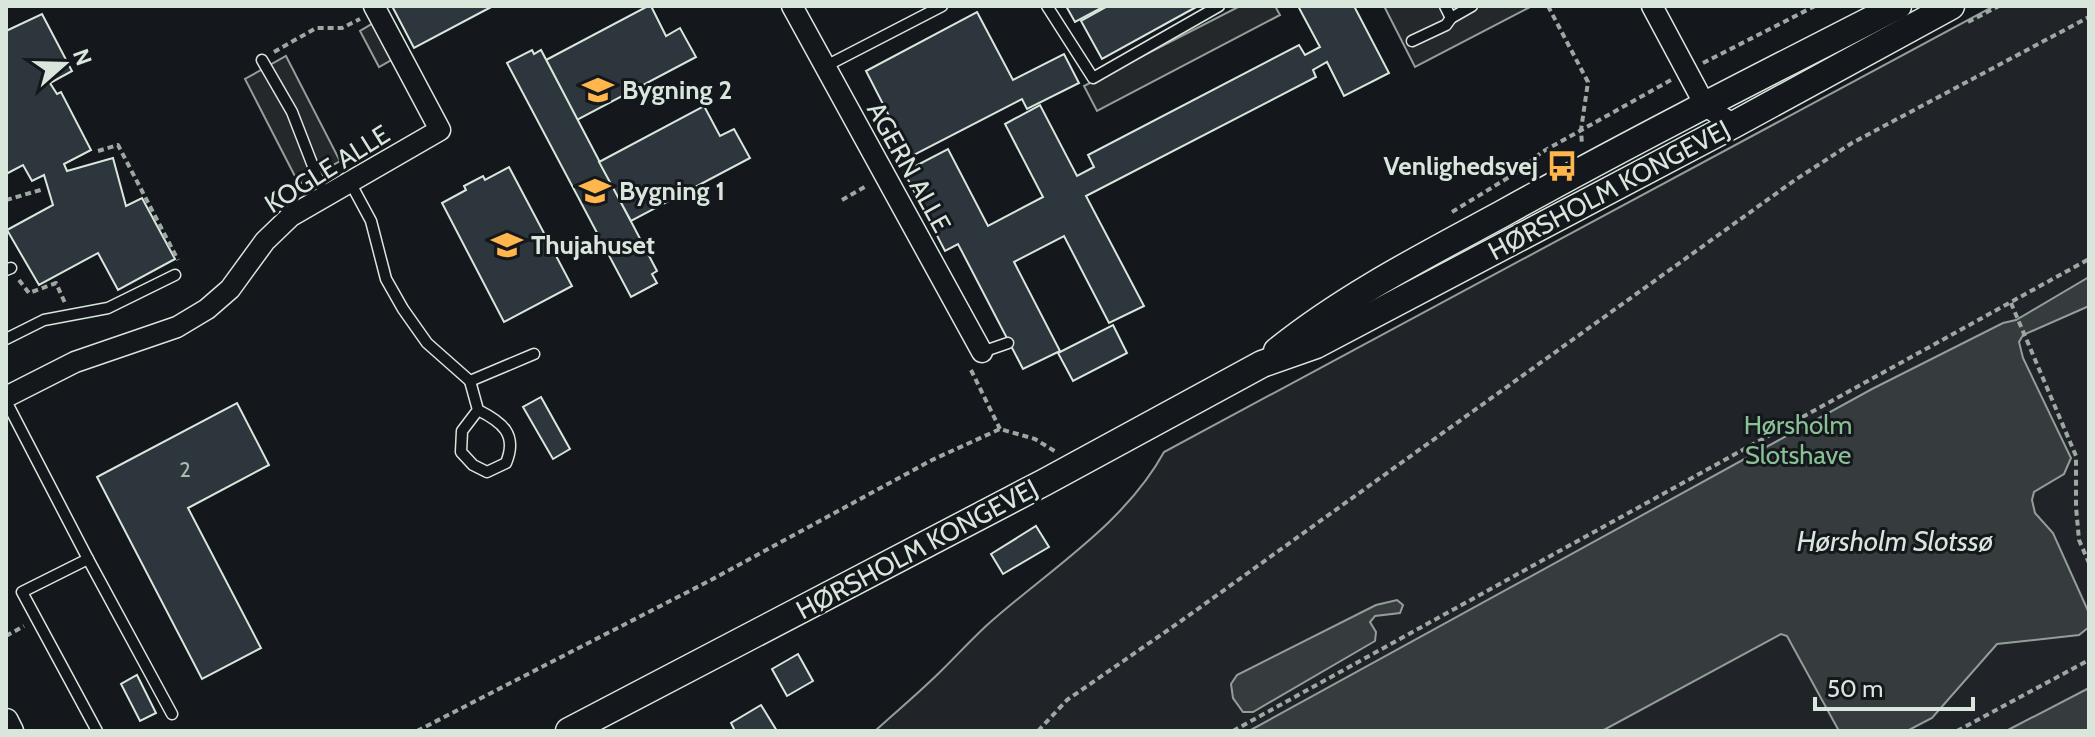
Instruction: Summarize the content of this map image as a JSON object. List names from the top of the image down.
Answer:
{
  "streets": {
    "main road": ["HØRSHOLM KONGEVEJ"],
    "street": ["AGERN ALLE", "KOGLE ALLE"]
  },
  "water": ["Hørsholm Slotssø"],
  "parks": ["Hørsholm Slotshave"],
  "places": {
    "school or university": ["Bygning 2", "Bygning 1", "Thujahuset"],
    "bus stop": ["Venlighedsvej"]
  },
  "house_numbers": ["2"],
  "scale_bar": "50 m",
  "north": "right"
}
